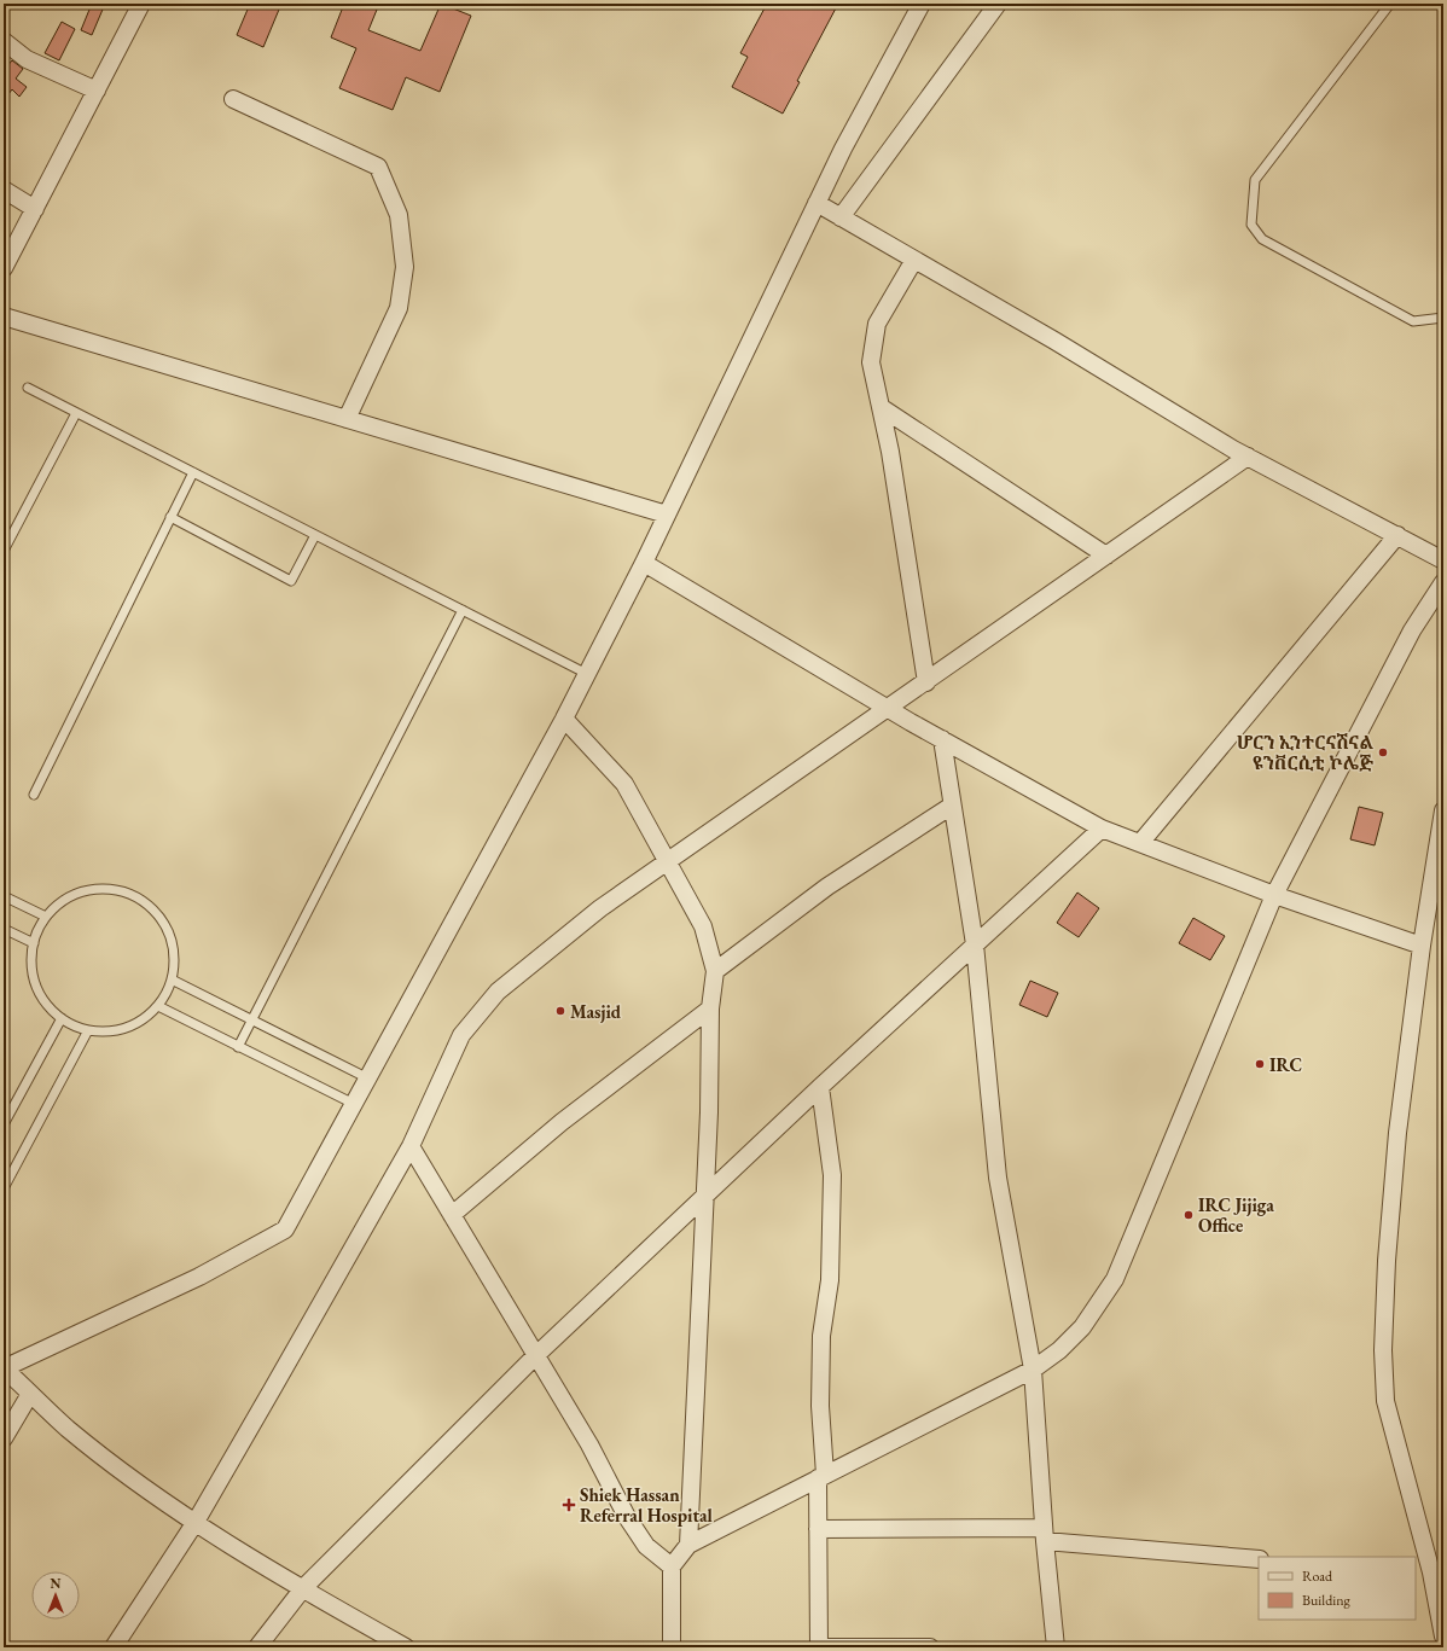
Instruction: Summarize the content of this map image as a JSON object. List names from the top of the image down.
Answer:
{
  "places": {
    "other": [
      "ሆርን ኢንተርናሽናል ዩንቨርሲቲ ኮሌጅ",
      "Masjid",
      "IRC",
      "IRC Jijiga Office"
    ],
    "health": ["Shiek Hassan Referral Hospital"]
  },
  "legend": ["Road", "Building"],
  "north": "top"
}
